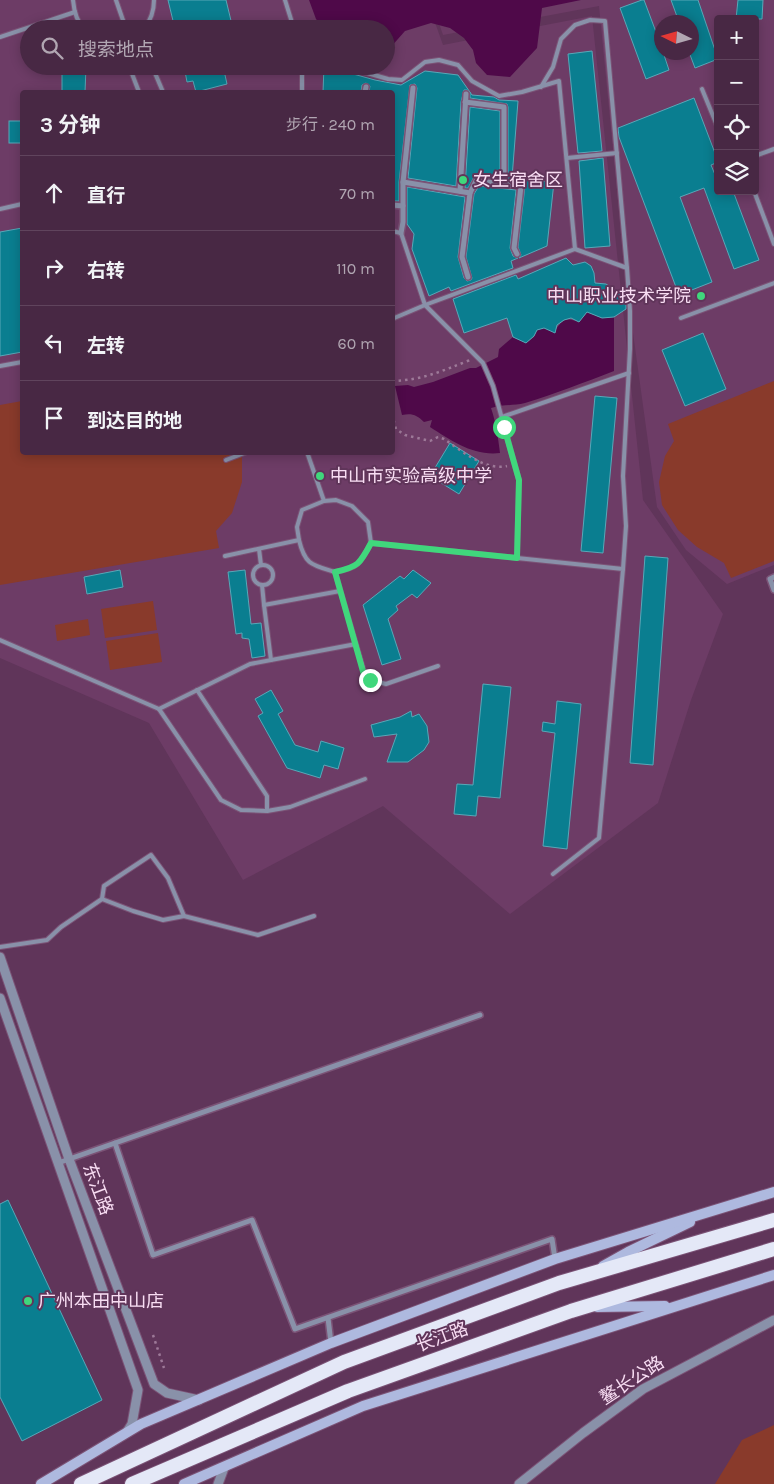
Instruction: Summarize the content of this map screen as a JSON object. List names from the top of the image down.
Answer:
{
  "streets": {
    "highway": ["长江路"],
    "street": ["东江路", "鳌长公路"]
  },
  "crossings": [
    ["东江路", "长江路"]
  ],
  "places": [
    "女生宿舍区",
    "中山职业技术学院",
    "中山市实验高级中学",
    "广州本田中山店"
  ],
  "north": "left",
  "page": {
    "map_buttons": ["+", "−"],
    "search": "搜索地点",
    "heading": ["3 分钟", "步行 · 240 m"],
    "list": [
      ["直行", "70 m"],
      ["右转", "110 m"],
      ["左转", "60 m"],
      "到达目的地"
    ]
  }
}
